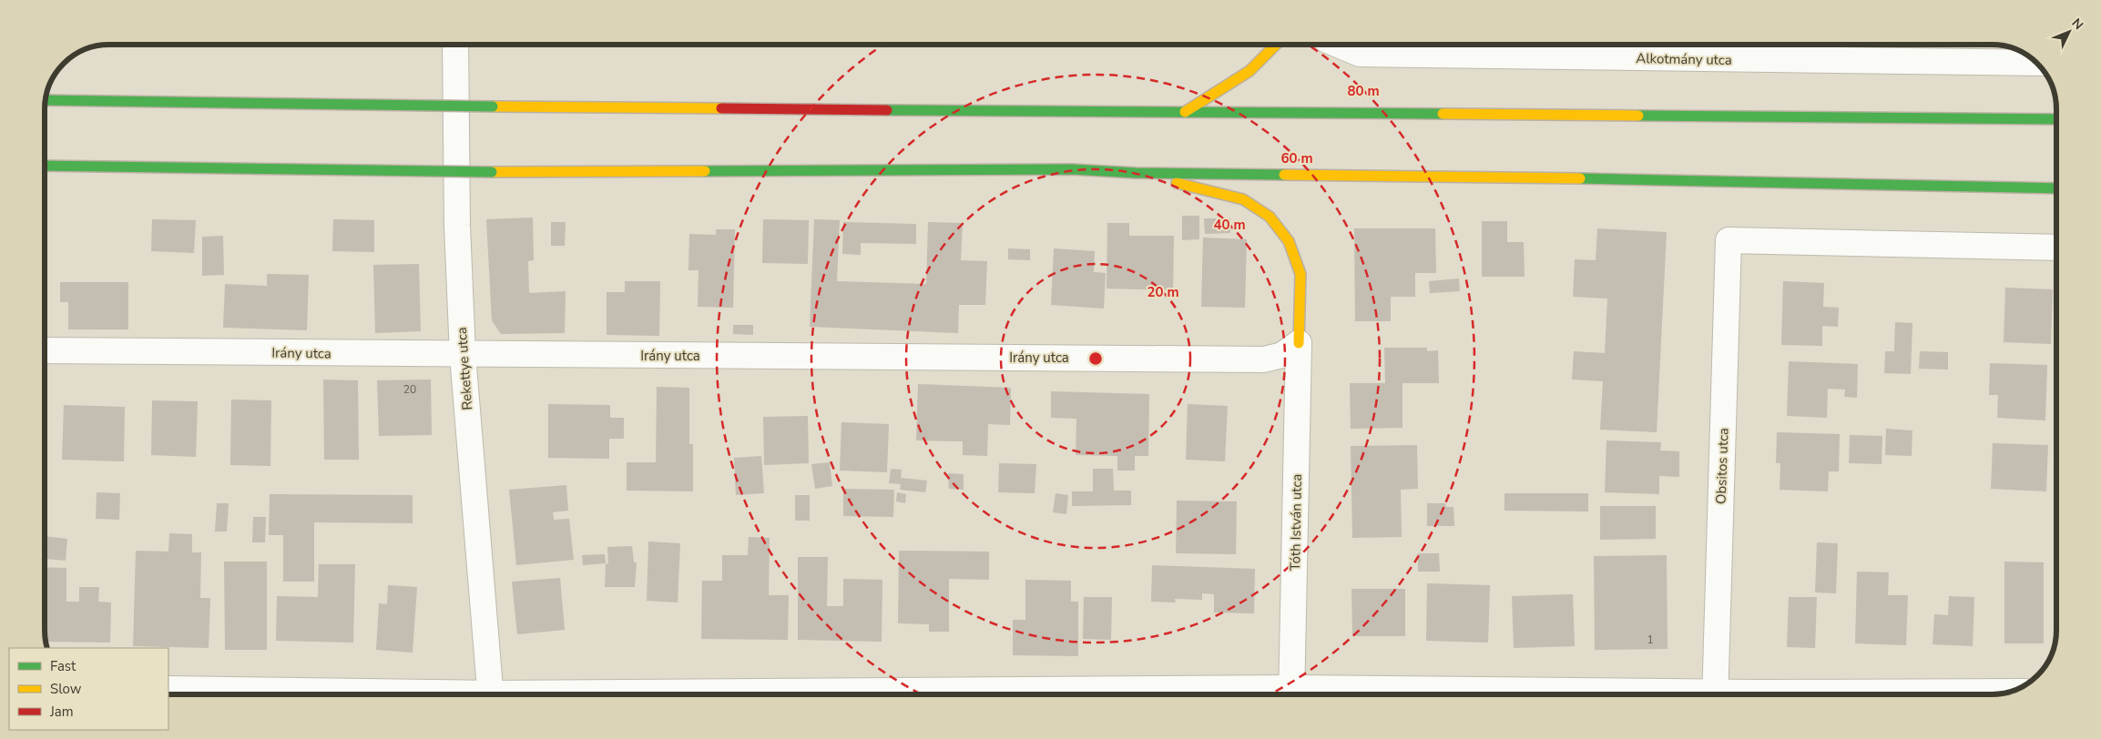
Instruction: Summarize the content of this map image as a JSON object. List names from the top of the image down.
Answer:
{
  "streets": {
    "street": [
      "Alkotmány utca",
      "Irány utca",
      "Rekettye utca",
      "Obsitos utca",
      "Tóth István utca"
    ]
  },
  "crossings": [
    ["Irány utca", "Rekettye utca"],
    ["Irány utca", "Tóth István utca"]
  ],
  "house_numbers": ["20", "1"],
  "legend": ["Fast", "Slow", "Jam"],
  "north": "top right",
  "rings": [
    "80 m",
    "60 m",
    "40 m",
    "20 m"
  ]
}
